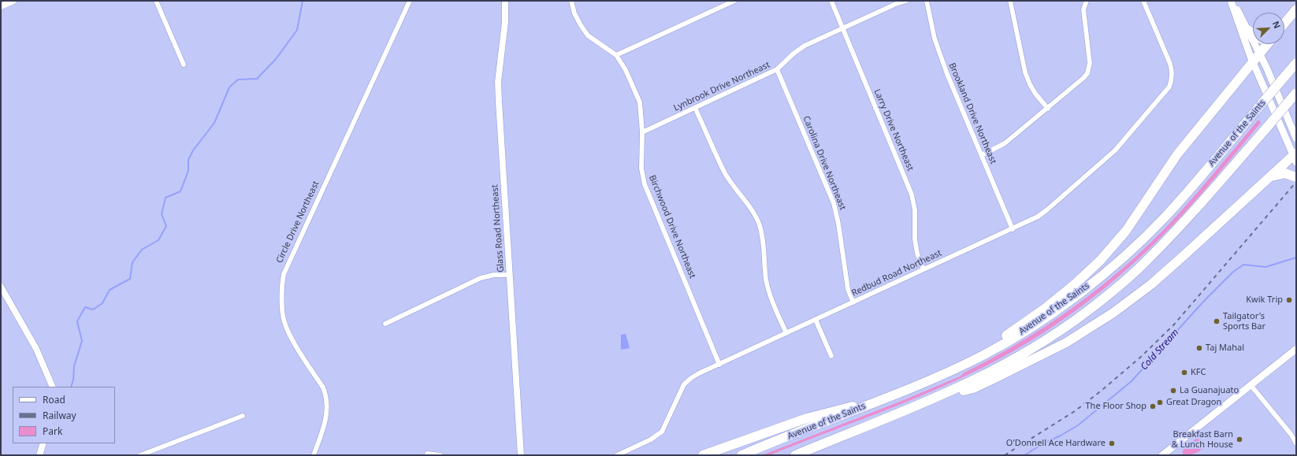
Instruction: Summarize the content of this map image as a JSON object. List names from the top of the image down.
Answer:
{
  "streets": {
    "highway": ["Avenue of the Saints"],
    "street": [
      "Lynbrook Drive Northeast",
      "Brookland Drive Northeast",
      "Larry Drive Northeast",
      "Carolina Drive Northeast",
      "Circle Drive Northeast",
      "Birchwood Drive Northeast",
      "Glass Road Northeast",
      "Redbud Road Northeast"
    ]
  },
  "crossings": [
    ["Lynbrook Drive Northeast", "Larry Drive Northeast"],
    ["Lynbrook Drive Northeast", "Carolina Drive Northeast"],
    ["Lynbrook Drive Northeast", "Birchwood Drive Northeast"],
    ["Brookland Drive Northeast", "Redbud Road Northeast"],
    ["Larry Drive Northeast", "Redbud Road Northeast"],
    ["Carolina Drive Northeast", "Redbud Road Northeast"],
    ["Birchwood Drive Northeast", "Redbud Road Northeast"]
  ],
  "water": ["Cold Stream"],
  "places": [
    "Kwik Trip",
    "Tailgator's Sports Bar",
    "Taj Mahal",
    "KFC",
    "La Guanajuato",
    "Great Dragon",
    "The Floor Shop",
    "Breakfast Barn & Lunch House",
    "O'Donnell Ace Hardware"
  ],
  "legend": ["Road", "Railway", "Park"],
  "north": "top right"
}
